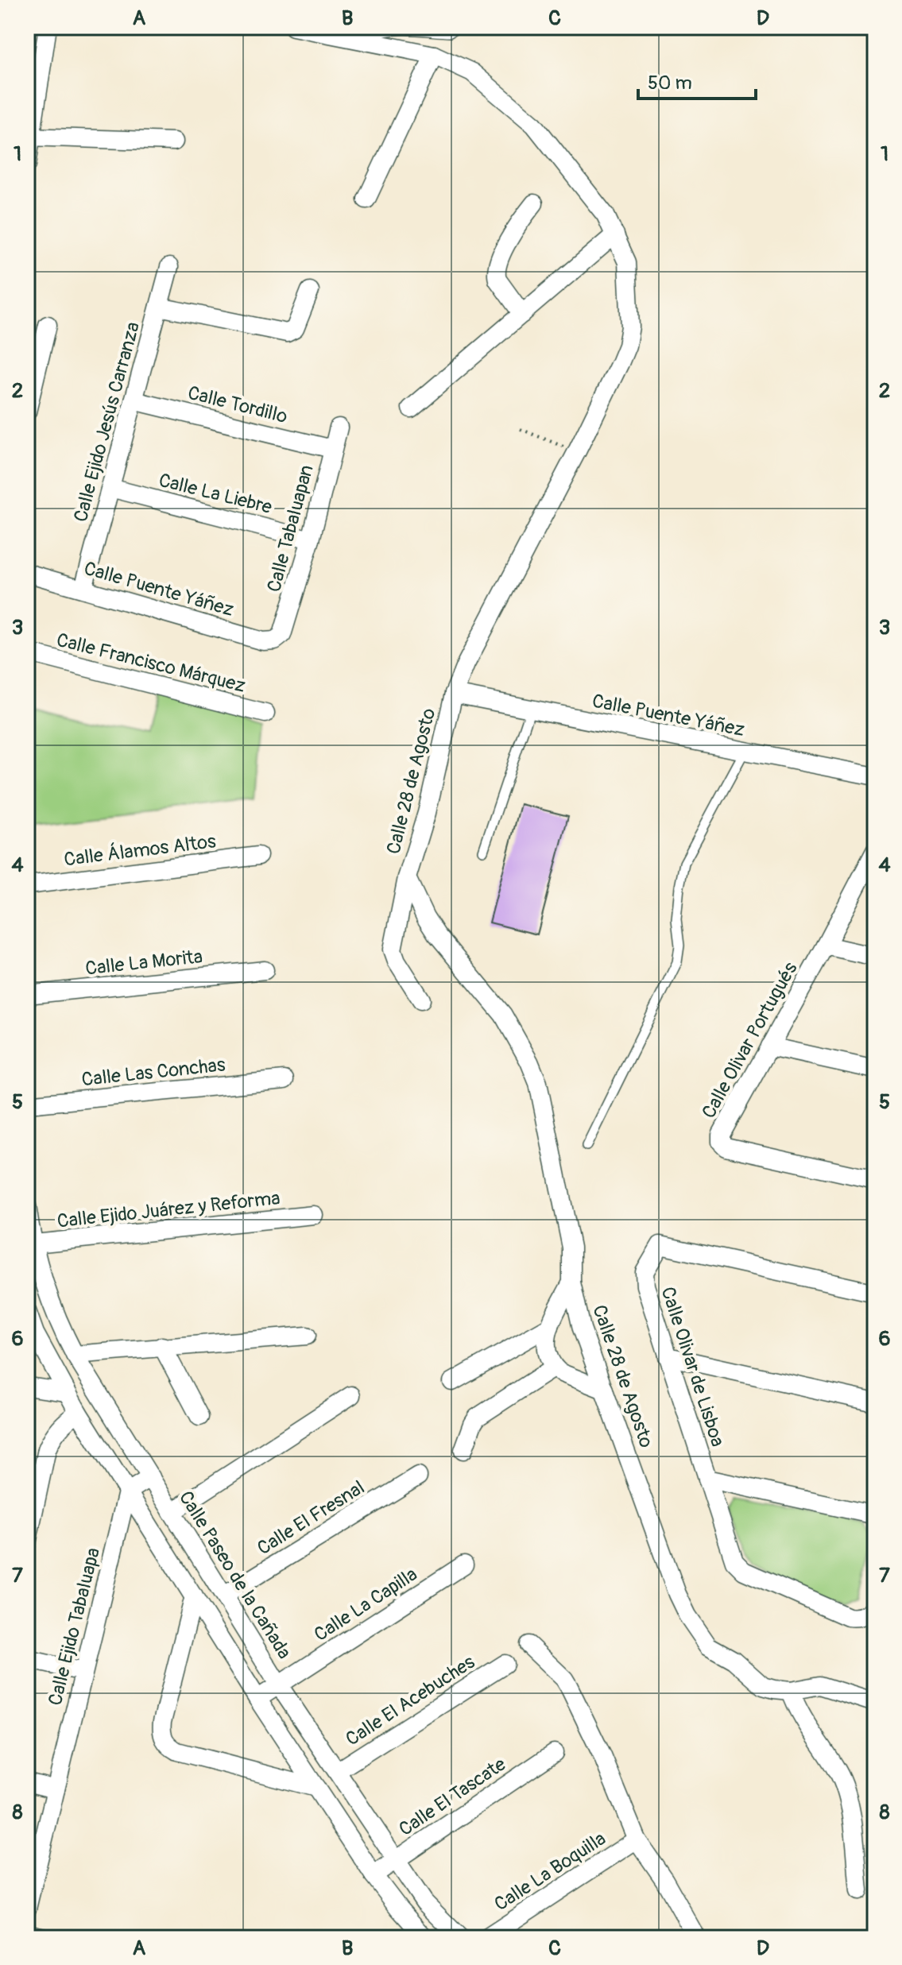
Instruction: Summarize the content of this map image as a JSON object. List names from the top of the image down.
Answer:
{
  "streets": {
    "street": [
      "Calle Tordillo",
      "Calle Ejido Jesús Carranza",
      "Calle La Liebre",
      "Calle Tabaluapan",
      "Calle Puente Yáñez",
      "Calle Francisco Márquez",
      "Calle 28 de Agosto",
      "Calle Álamos Altos",
      "Calle La Morita",
      "Calle Olivar Portugués",
      "Calle Las Conchas",
      "Calle Ejido Juárez y Reforma",
      "Calle Olivar de Lisboa",
      "Calle El Fresnal",
      "Calle Paseo de la Cañada",
      "Calle La Capilla",
      "Calle Ejido Tabaluapa",
      "Calle El Acebuches",
      "Calle El Tascate",
      "Calle La Boquilla"
    ]
  },
  "crossings": [
    ["Calle Tordillo", "Calle Ejido Jesús Carranza"],
    ["Calle Tordillo", "Calle Tabaluapan"],
    ["Calle Ejido Jesús Carranza", "Calle La Liebre"],
    ["Calle Ejido Jesús Carranza", "Calle Puente Yáñez"],
    ["Calle La Liebre", "Calle Tabaluapan"],
    ["Calle Tabaluapan", "Calle Puente Yáñez"],
    ["Calle Puente Yáñez", "Calle 28 de Agosto"],
    ["Calle Ejido Juárez y Reforma", "Calle Paseo de la Cañada"],
    ["Calle El Fresnal", "Calle Paseo de la Cañada"],
    ["Calle Paseo de la Cañada", "Calle La Capilla"],
    ["Calle Paseo de la Cañada", "Calle El Acebuches"],
    ["Calle Paseo de la Cañada", "Calle El Tascate"]
  ],
  "scale_bar": "50 m",
  "grid": {
    "columns": [
      "A",
      "B",
      "C",
      "D"
    ],
    "rows": [
      "1",
      "2",
      "3",
      "4",
      "5",
      "6",
      "7",
      "8"
    ]
  }
}
